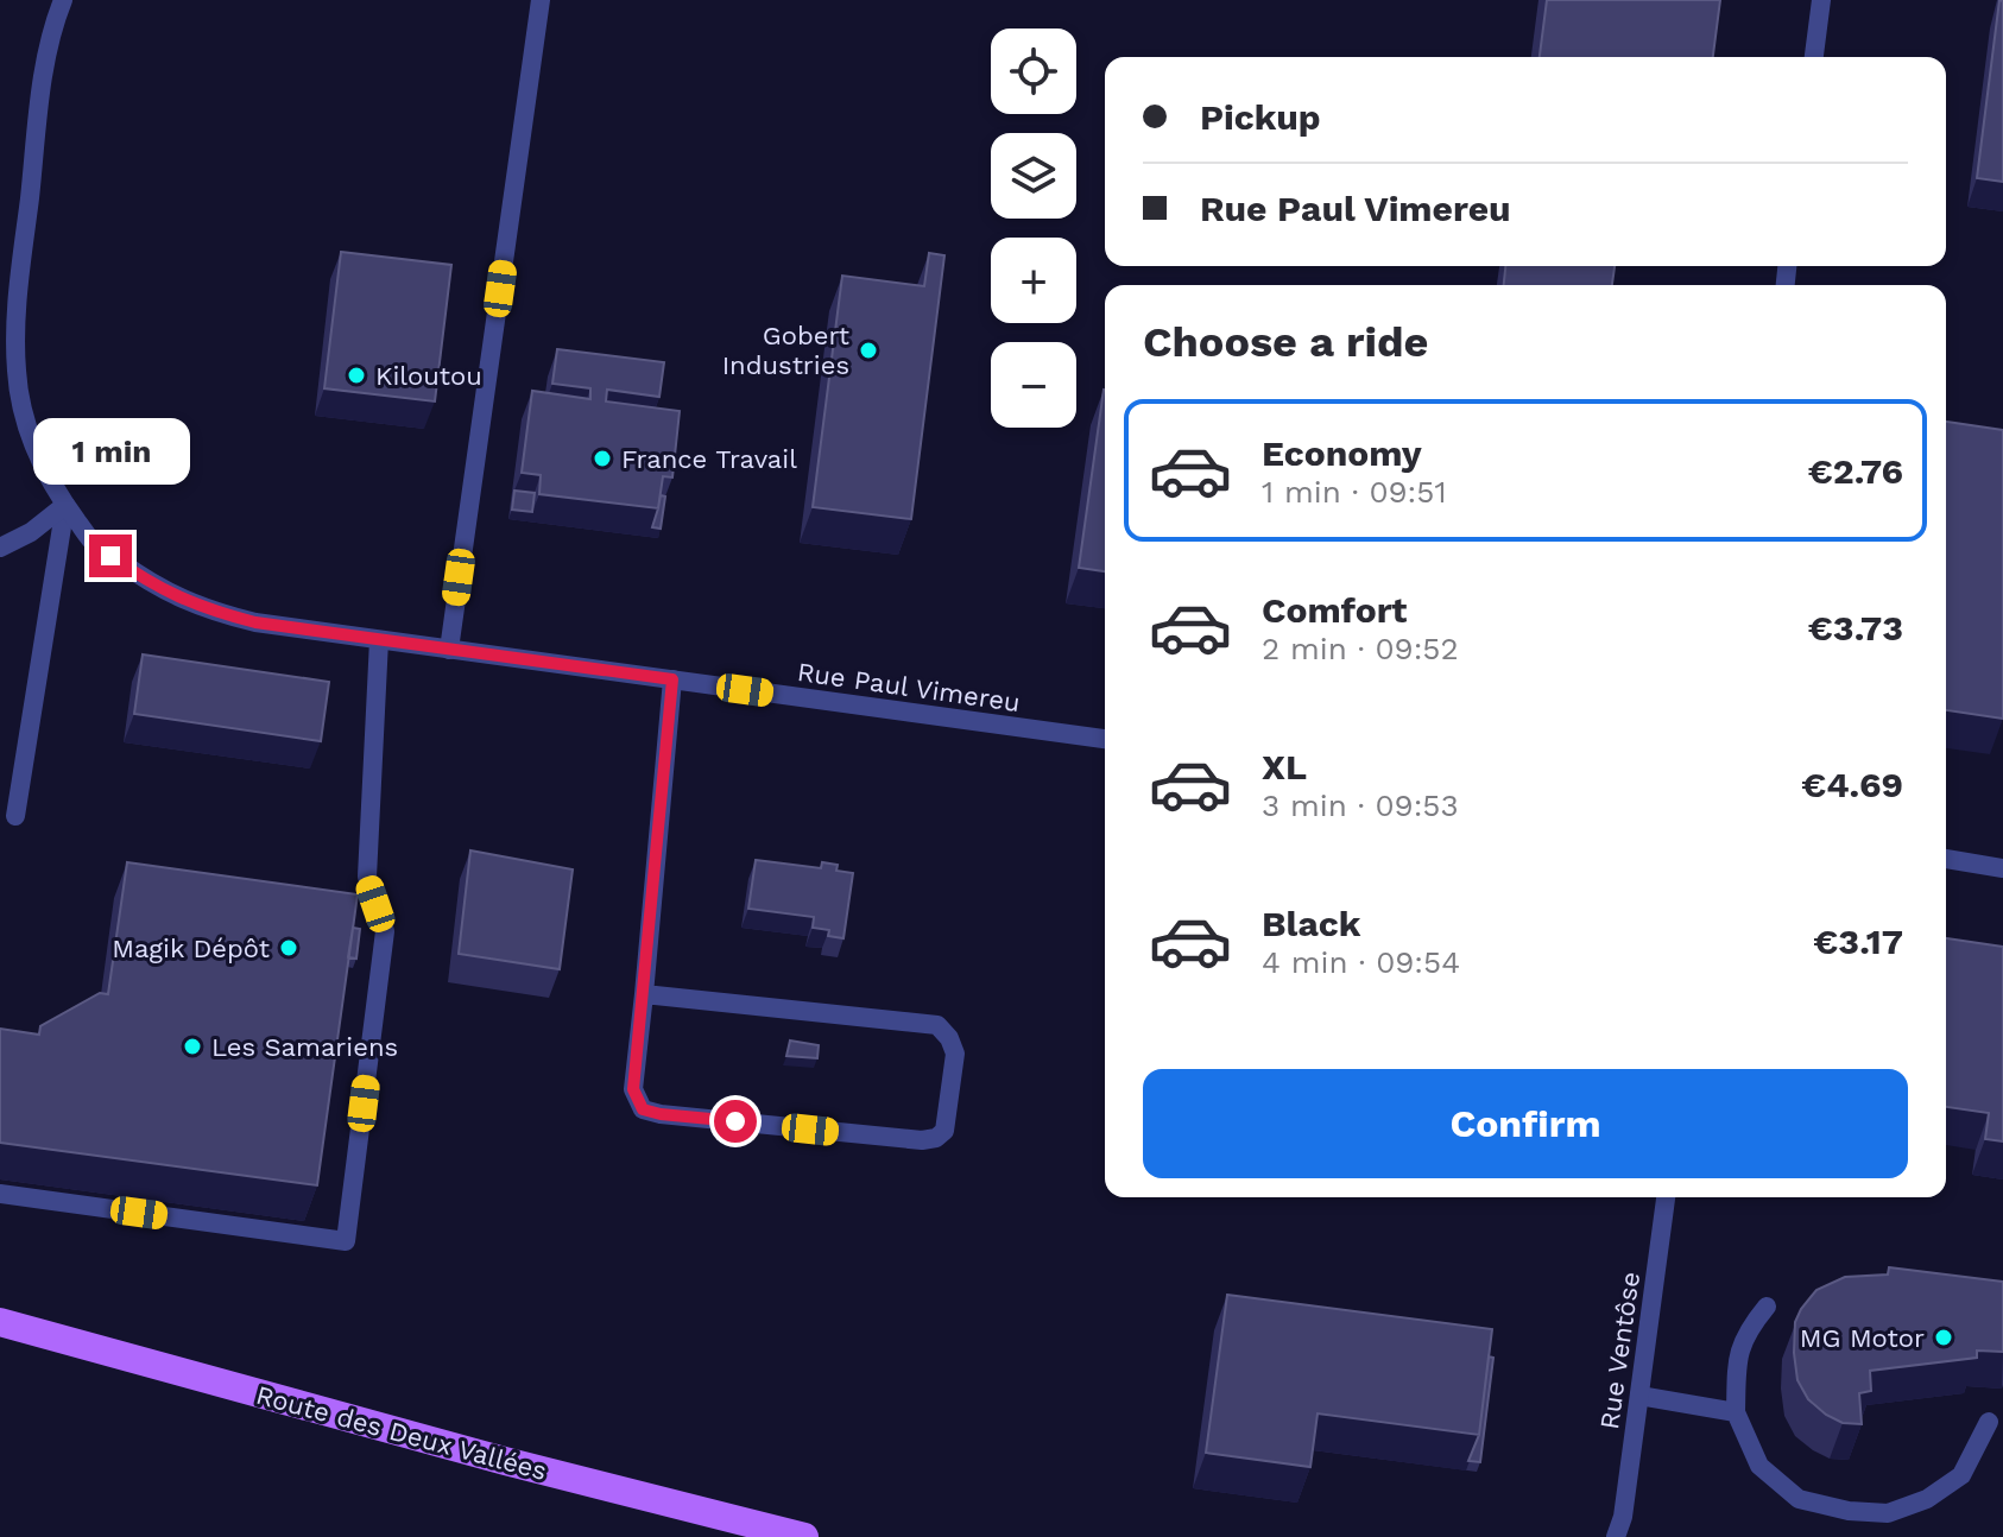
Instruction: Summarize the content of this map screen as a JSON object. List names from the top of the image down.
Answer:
{
  "streets": {
    "main road": ["Route des Deux Vallées"],
    "street": ["Rue Paul Vimereu", "Rue Ventôse"]
  },
  "places": [
    "Gobert Industries",
    "Kiloutou",
    "France Travail",
    "Magik Dépôt",
    "Les Samariens",
    "MG Motor"
  ],
  "page": {
    "map_buttons": ["+", "−"],
    "banner": ["Pickup", "Rue Paul Vimereu"],
    "heading": "Choose a ride",
    "list": [
      {
        "name": "Economy",
        "note": "1 min · 09:51",
        "value": "€2.76"
      },
      {
        "name": "Comfort",
        "note": "2 min · 09:52",
        "value": "€3.73"
      },
      {
        "name": "XL",
        "note": "3 min · 09:53",
        "value": "€4.69"
      },
      {
        "name": "Black",
        "note": "4 min · 09:54",
        "value": "€3.17"
      }
    ],
    "bubble": "1 min",
    "buttons": "Confirm"
  }
}
